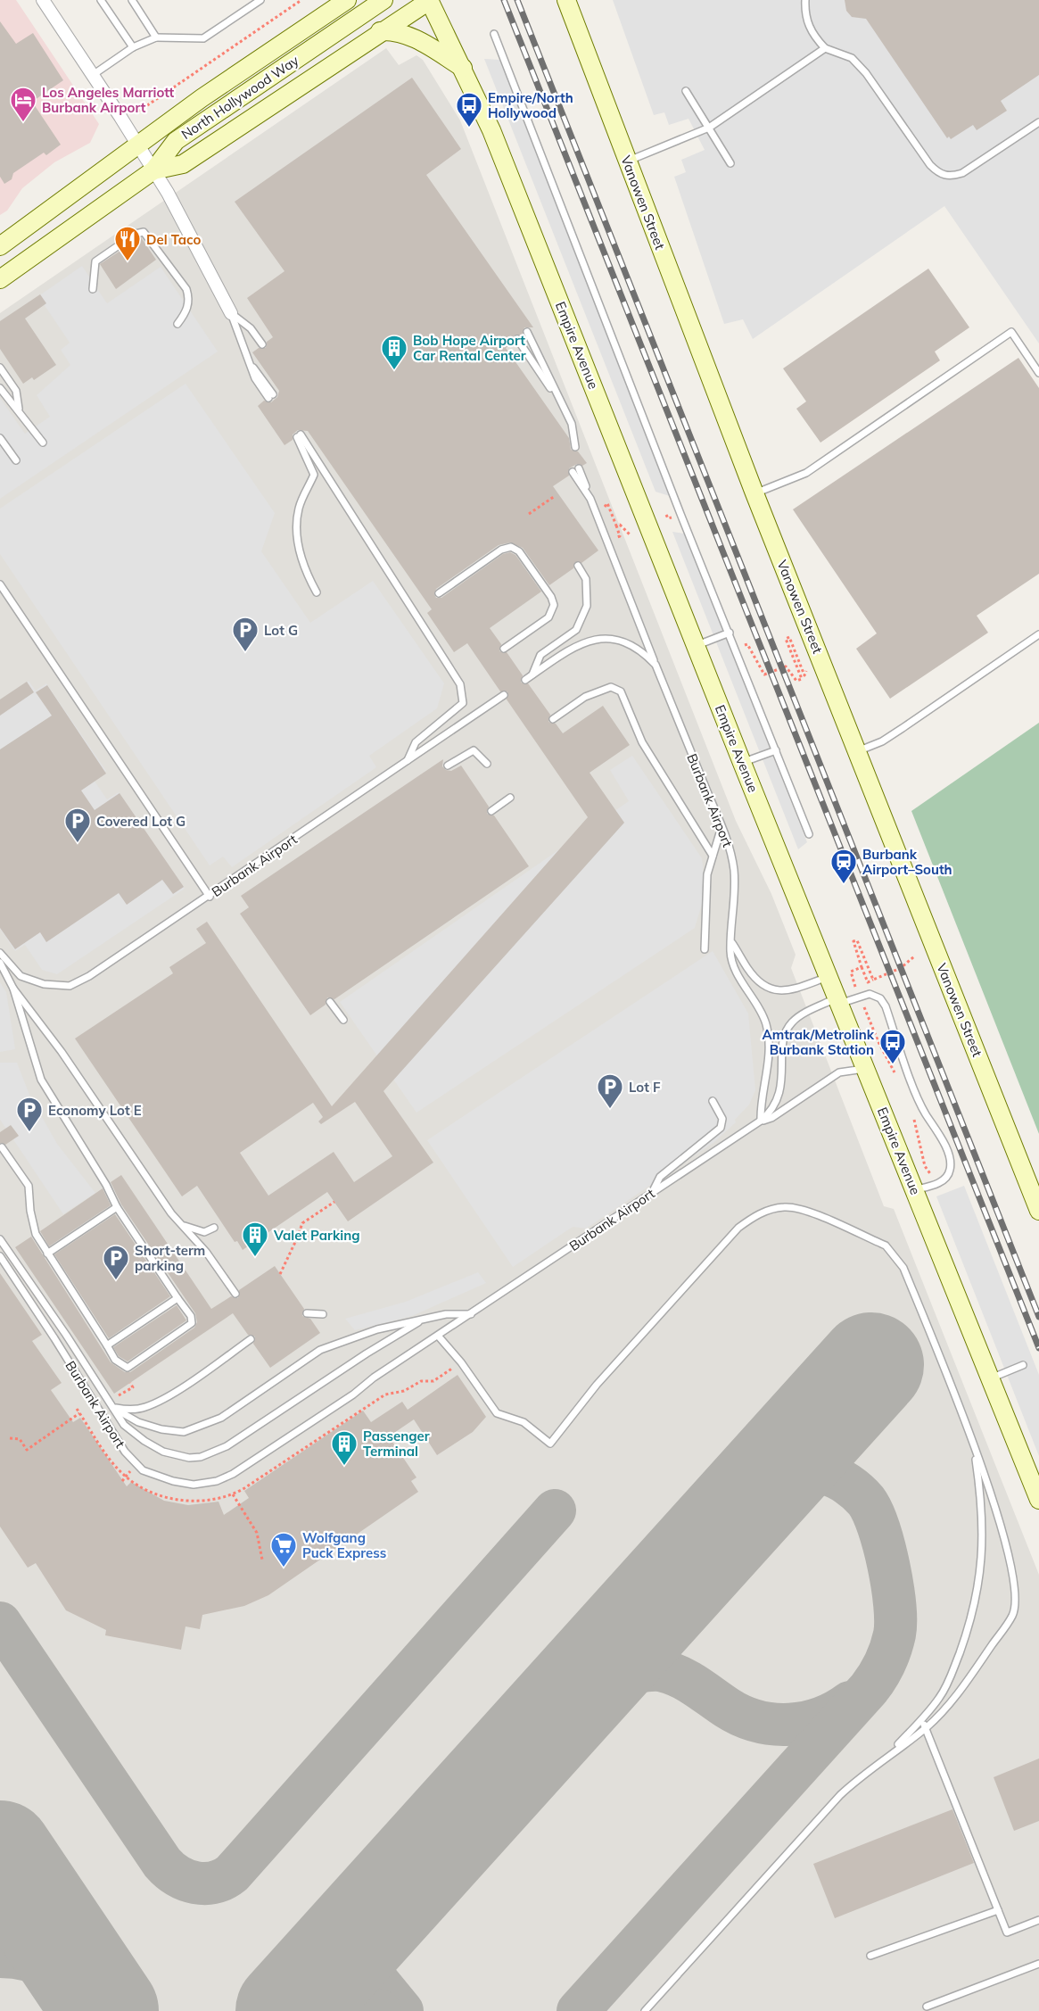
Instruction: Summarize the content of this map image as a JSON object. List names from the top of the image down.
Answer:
{
  "streets": {
    "main road": ["North Hollywood Way", "Vanowen Street", "Empire Avenue"],
    "lane": ["Burbank Airport"]
  },
  "places": {
    "hotel": ["Los Angeles Marriott Burbank Airport"],
    "bus stop": ["Empire/North Hollywood", "Amtrak/Metrolink Burbank Station"],
    "restaurant": ["Del Taco"],
    "building": ["Bob Hope Airport Car Rental Center", "Valet Parking", "Passenger Terminal"],
    "parking": [
      "Lot G",
      "Covered Lot G",
      "Lot F",
      "Economy Lot E",
      "Short-term parking"
    ],
    "station": ["Burbank Airport–South"],
    "supermarket": ["Wolfgang Puck Express"]
  }
}
